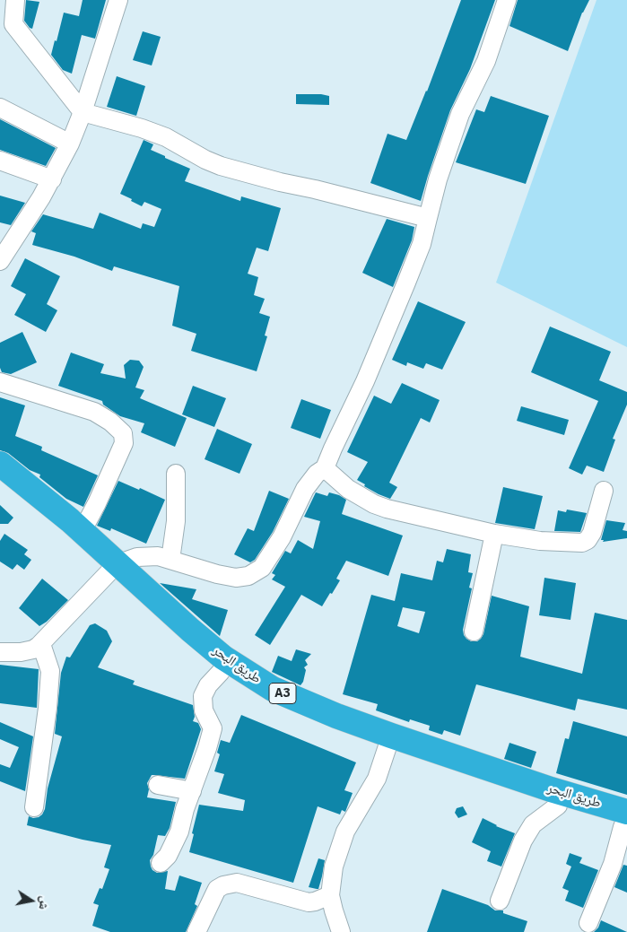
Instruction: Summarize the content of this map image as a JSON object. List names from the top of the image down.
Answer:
{
  "streets": {
    "highway": ["طريق البحر", "A3"]
  },
  "north": "right"
}
